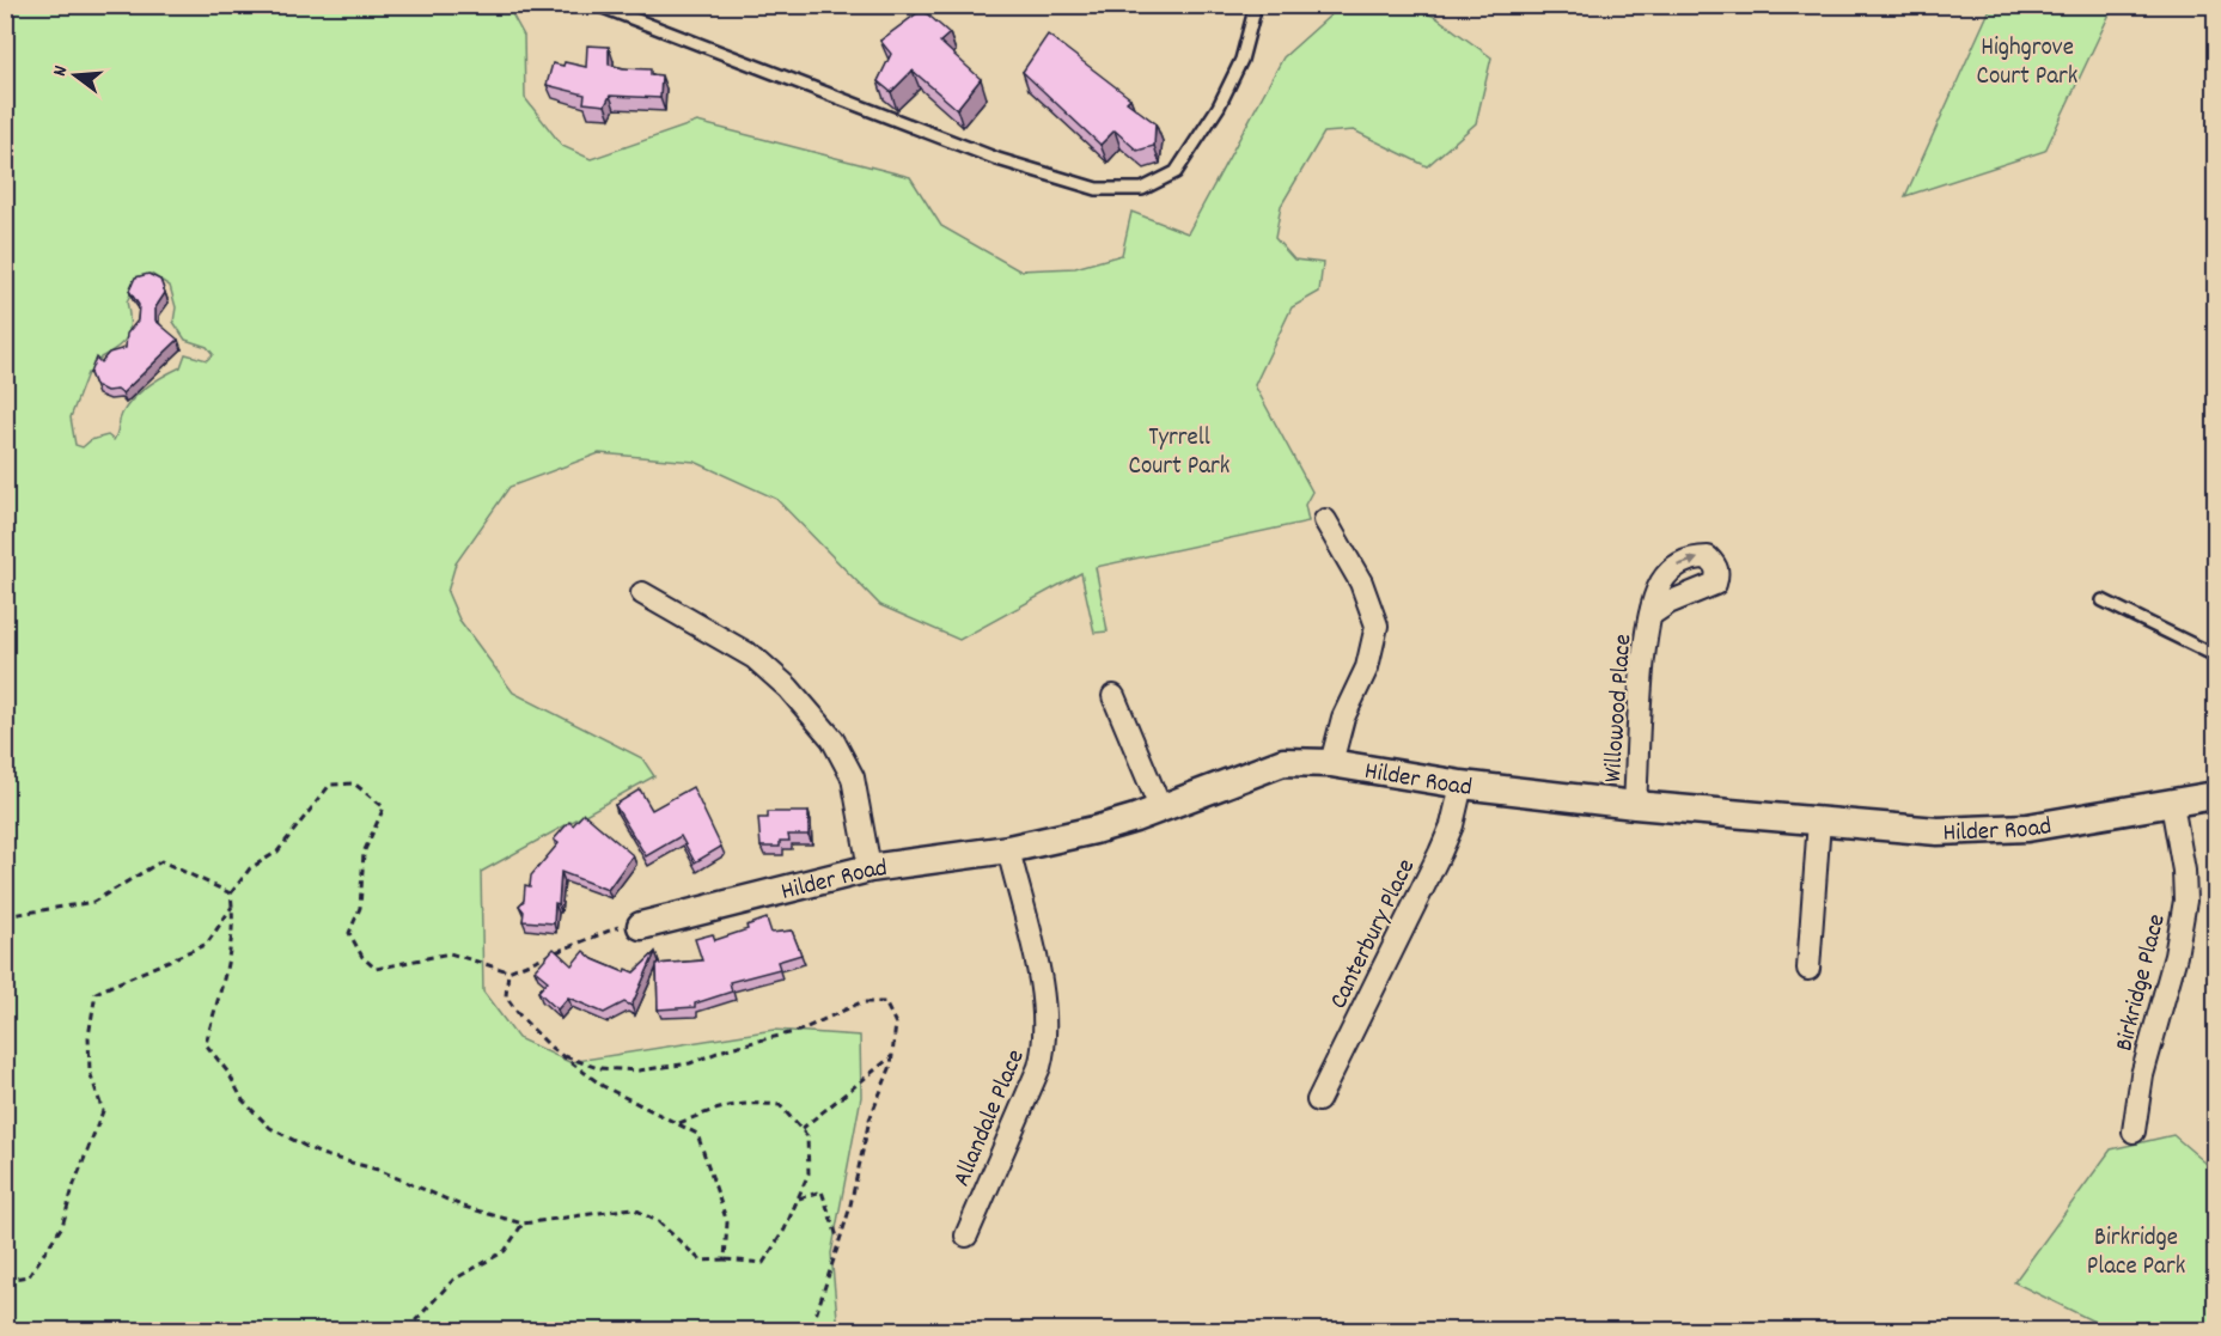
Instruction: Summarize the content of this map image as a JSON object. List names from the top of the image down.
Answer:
{
  "streets": {
    "street": [
      "Willowood Place",
      "Hilder Road",
      "Canterbury Place",
      "Birkridge Place",
      "Allandale Place"
    ]
  },
  "crossings": [
    ["Willowood Place", "Hilder Road"],
    ["Hilder Road", "Canterbury Place"],
    ["Hilder Road", "Birkridge Place"],
    ["Hilder Road", "Allandale Place"]
  ],
  "parks": ["Highgrove Court Park", "Tyrrell Court Park", "Birkridge Place Park"],
  "north": "left"
}
